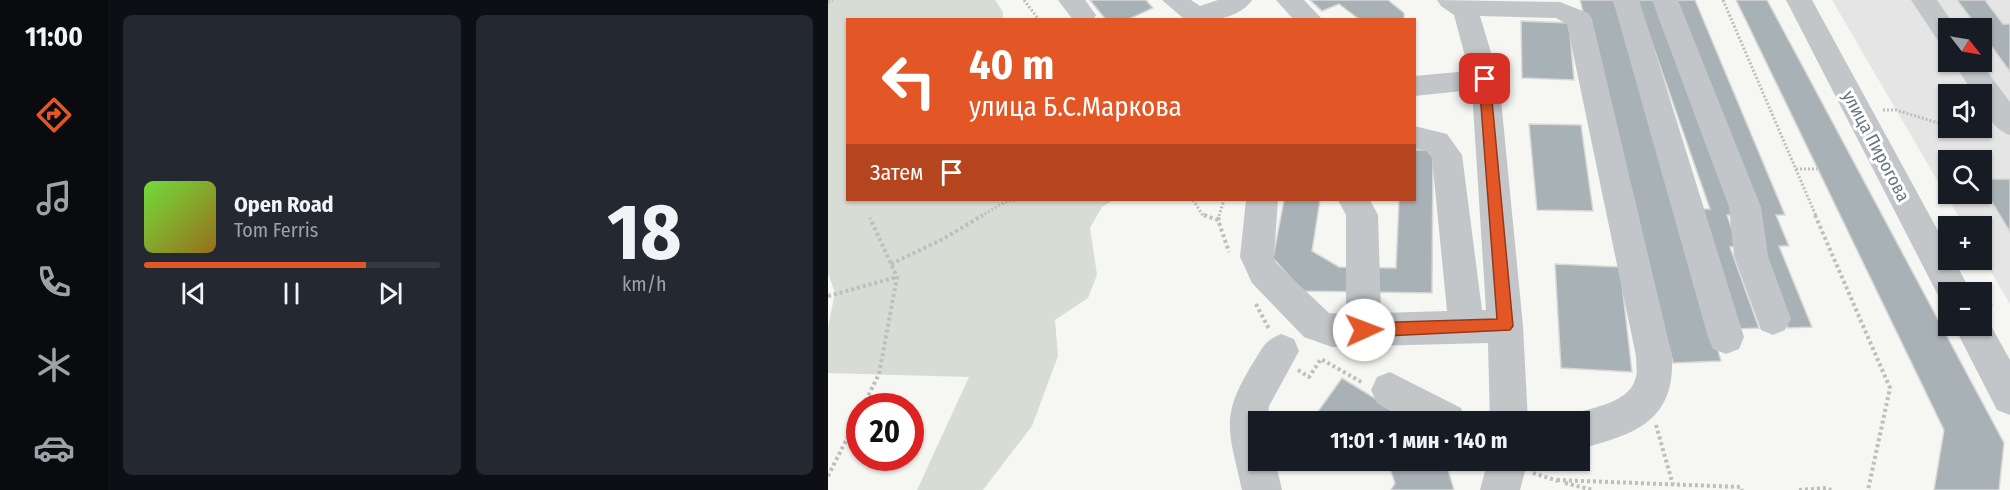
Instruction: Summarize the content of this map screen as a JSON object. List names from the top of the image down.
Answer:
{
  "streets": {
    "street": ["улица Пирогова"]
  },
  "north": "bottom right",
  "page": {
    "tabs": "11:00",
    "tile": ["18", "km/h"],
    "map_buttons": ["+", "−"],
    "turn": ["40 m", "улица Б.С.Маркова"],
    "then": "Затем",
    "song": ["Open Road", "Tom Ferris"],
    "limit": "20",
    "trip": "11:01 · 1 мин · 140 m"
  }
}
